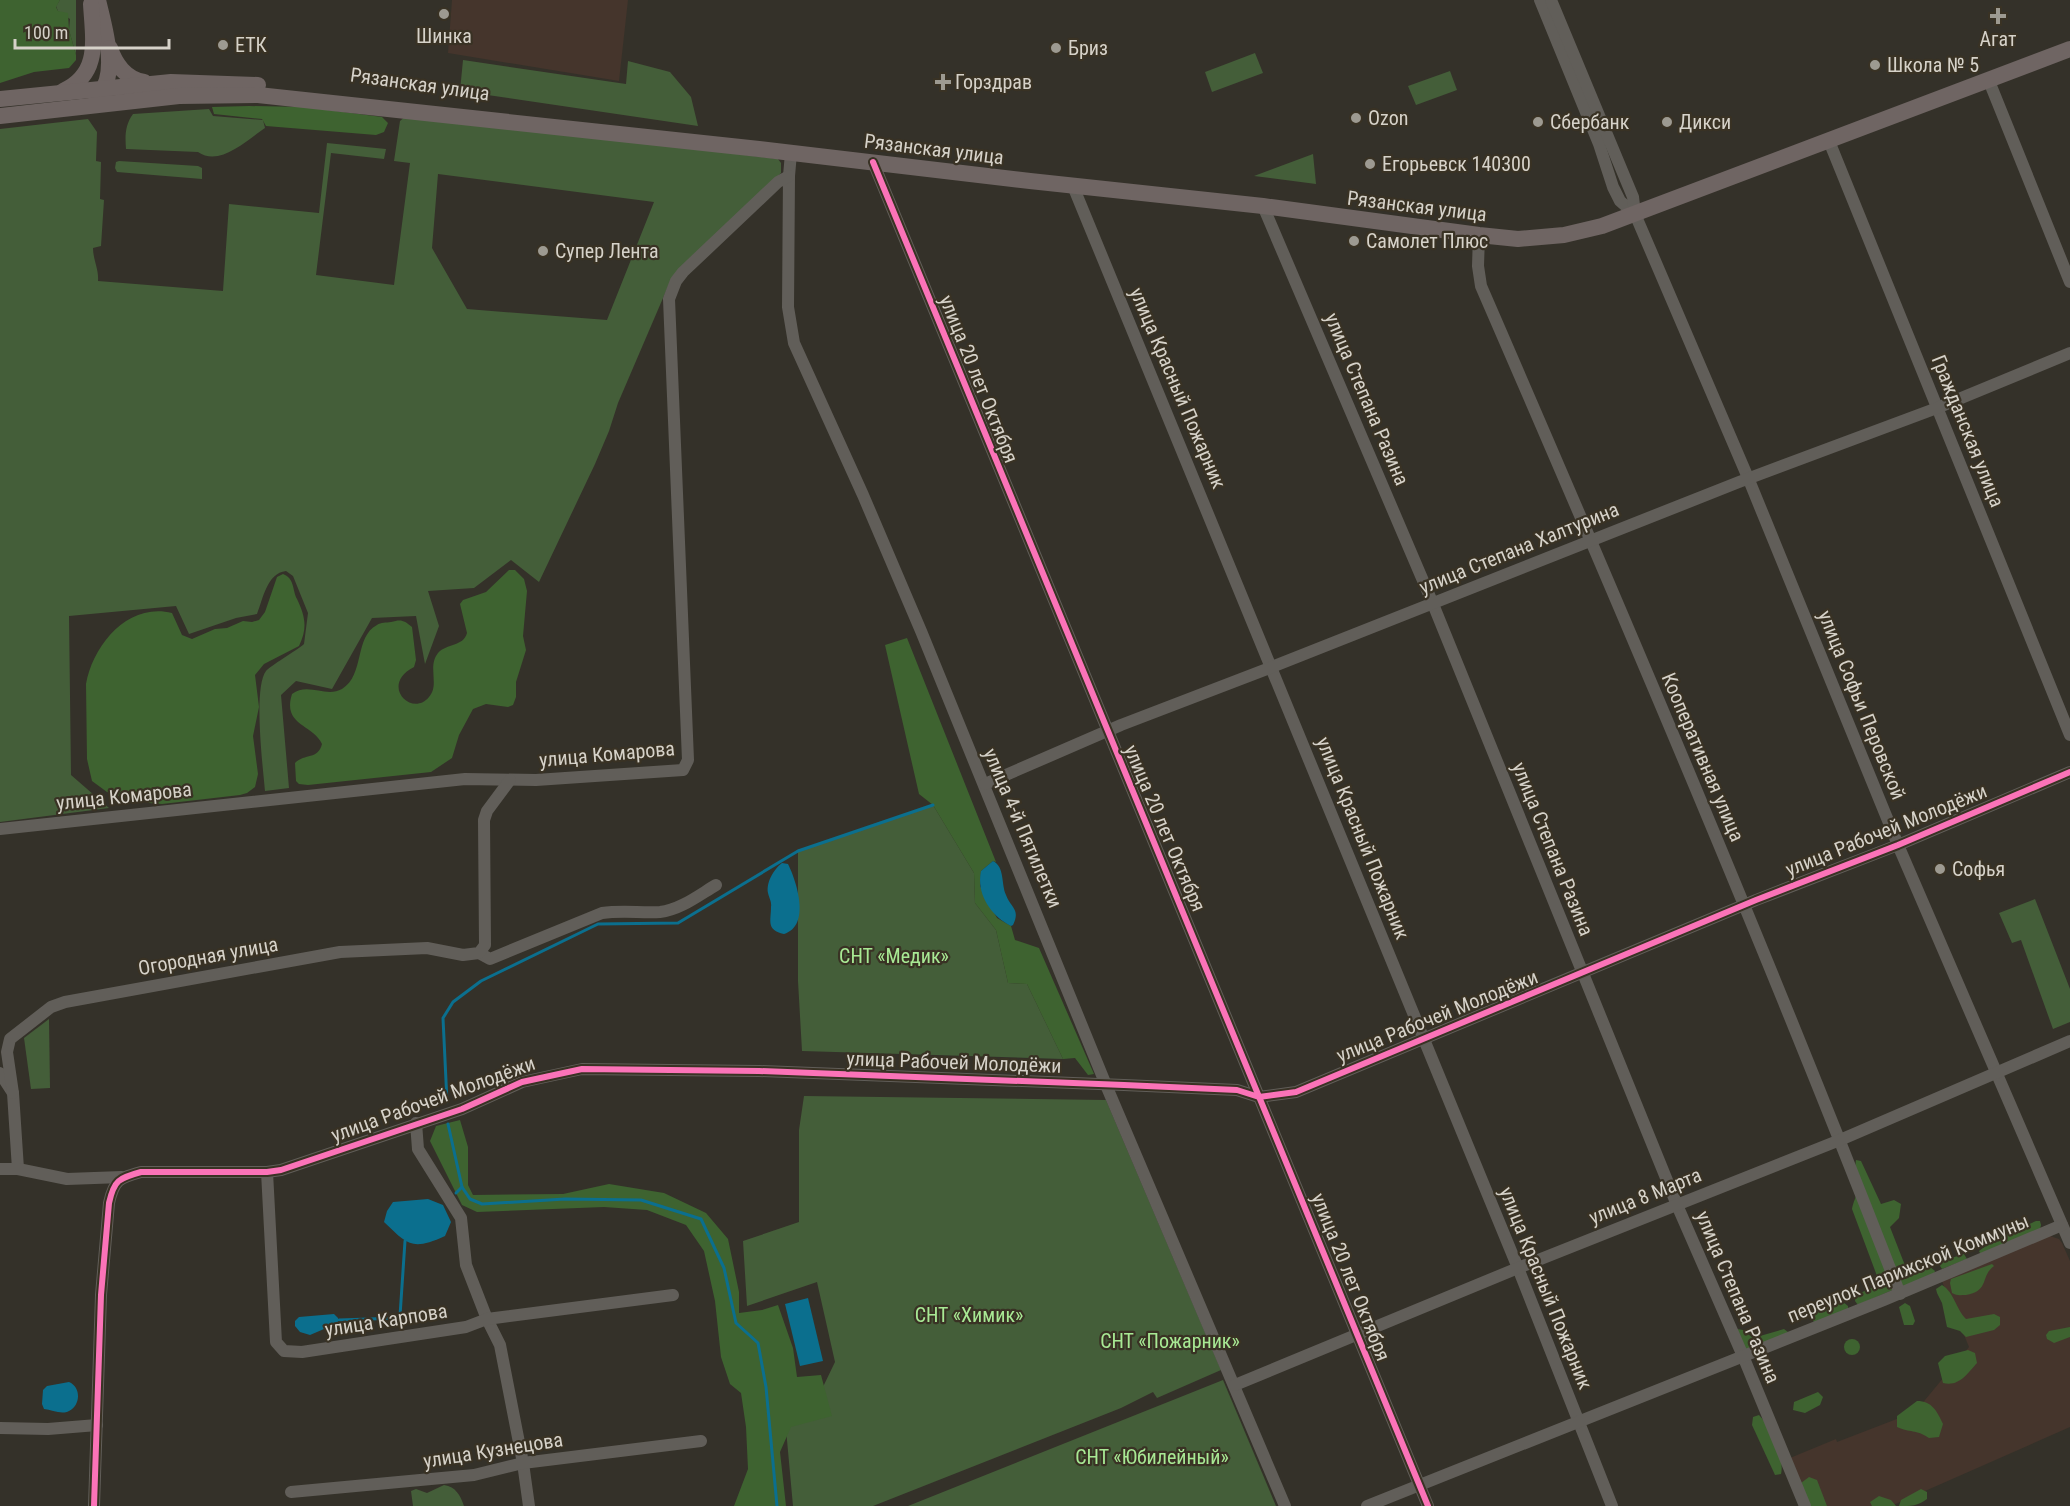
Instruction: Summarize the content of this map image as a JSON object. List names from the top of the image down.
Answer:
{
  "streets": {
    "main road": ["Рязанская улица"],
    "street": [
      "улица 20 лет Октября",
      "улица Красный Пожарник",
      "улица Степана Разина",
      "Гражданская улица",
      "улица Степана Халтурина",
      "улица Софьи Перовской",
      "улица Комарова",
      "Кооперативная улица",
      "улица 4-й Пятилетки",
      "улица Рабочей Молодёжи",
      "Огородная улица",
      "улица 8 Марта",
      "переулок Парижской Коммуны",
      "улица Карпова",
      "улица Кузнецова"
    ]
  },
  "crossings": [
    ["Рязанская улица", "улица 20 лет Октября"],
    ["Рязанская улица", "улица Красный Пожарник"],
    ["Рязанская улица", "улица Степана Разина"],
    ["Рязанская улица", "Гражданская улица"],
    ["Рязанская улица", "улица Софьи Перовской"],
    ["Рязанская улица", "Кооперативная улица"],
    ["Рязанская улица", "улица 4-й Пятилетки"],
    ["улица 20 лет Октября", "улица Степана Халтурина"],
    ["улица 20 лет Октября", "улица Рабочей Молодёжи"],
    ["улица 20 лет Октября", "улица 8 Марта"],
    ["улица 20 лет Октября", "переулок Парижской Коммуны"],
    ["улица Красный Пожарник", "улица Степана Халтурина"],
    ["улица Красный Пожарник", "улица Рабочей Молодёжи"],
    ["улица Красный Пожарник", "улица 8 Марта"],
    ["улица Красный Пожарник", "переулок Парижской Коммуны"],
    ["улица Степана Разина", "улица Степана Халтурина"],
    ["улица Степана Разина", "улица Рабочей Молодёжи"],
    ["улица Степана Разина", "улица 8 Марта"],
    ["улица Степана Разина", "переулок Парижской Коммуны"],
    ["Гражданская улица", "улица Степана Халтурина"],
    ["улица Степана Халтурина", "улица Софьи Перовской"],
    ["улица Степана Халтурина", "Кооперативная улица"],
    ["улица Степана Халтурина", "улица 4-й Пятилетки"],
    ["улица Софьи Перовской", "улица Рабочей Молодёжи"],
    ["улица Софьи Перовской", "улица 8 Марта"],
    ["улица Софьи Перовской", "переулок Парижской Коммуны"],
    ["улица Комарова", "улица 4-й Пятилетки"],
    ["Кооперативная улица", "улица Рабочей Молодёжи"],
    ["Кооперативная улица", "улица 8 Марта"],
    ["Кооперативная улица", "переулок Парижской Коммуны"],
    ["улица 4-й Пятилетки", "улица Рабочей Молодёжи"],
    ["улица 4-й Пятилетки", "улица 8 Марта"],
    ["улица Рабочей Молодёжи", "улица Карпова"]
  ],
  "parks": [
    "СНТ «Медик»",
    "СНТ «Химик»",
    "СНТ «Пожарник»",
    "СНТ «Юбилейный»"
  ],
  "places": {
    "other": [
      "Шинка",
      "ЕТК",
      "Бриз",
      "Школа № 5",
      "Ozon",
      "Сбербанк",
      "Дикси",
      "Егорьевск 140300",
      "Самолет Плюс",
      "Супер Лента",
      "Софья"
    ],
    "health": ["Агат", "Горздрав"]
  },
  "scale_bar": "100 m"
}
